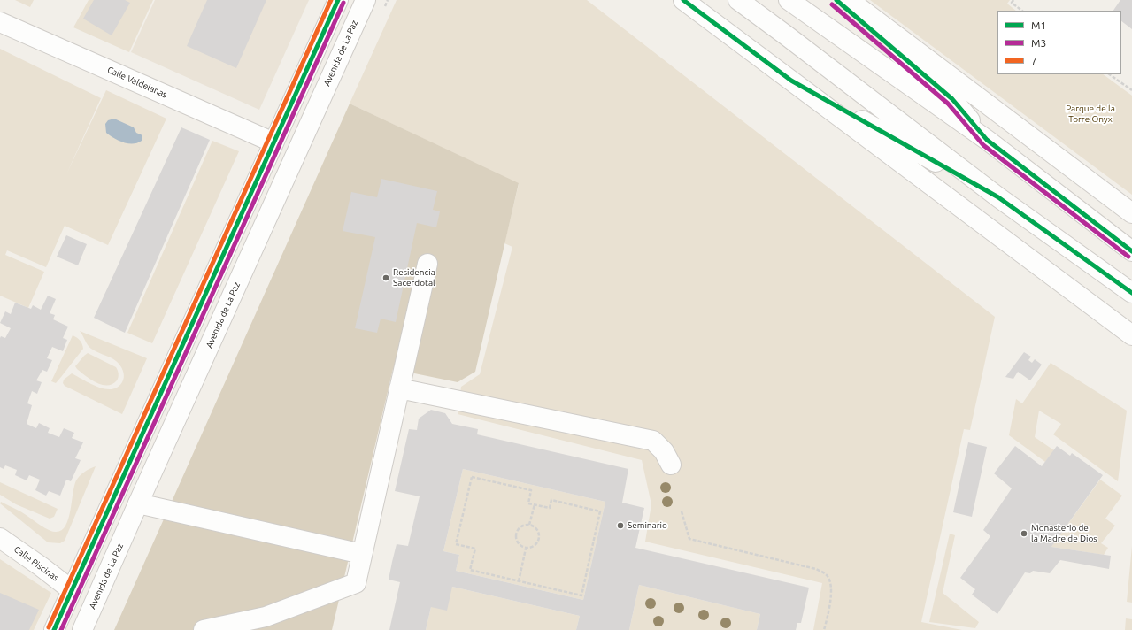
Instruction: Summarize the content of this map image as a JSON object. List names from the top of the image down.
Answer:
{
  "streets": {
    "main road": ["Avenida de La Paz", "Calle Valdelanas", "Calle Piscinas"]
  },
  "parks": ["Parque de la Torre Onyx"],
  "places": ["Residencia Sacerdotal", "Seminario", "Monasterio de la Madre de Dios"],
  "lines": ["transit line M1", "transit line 7", "transit line M3"],
  "legend": ["M1", "M3", "7"]
}
